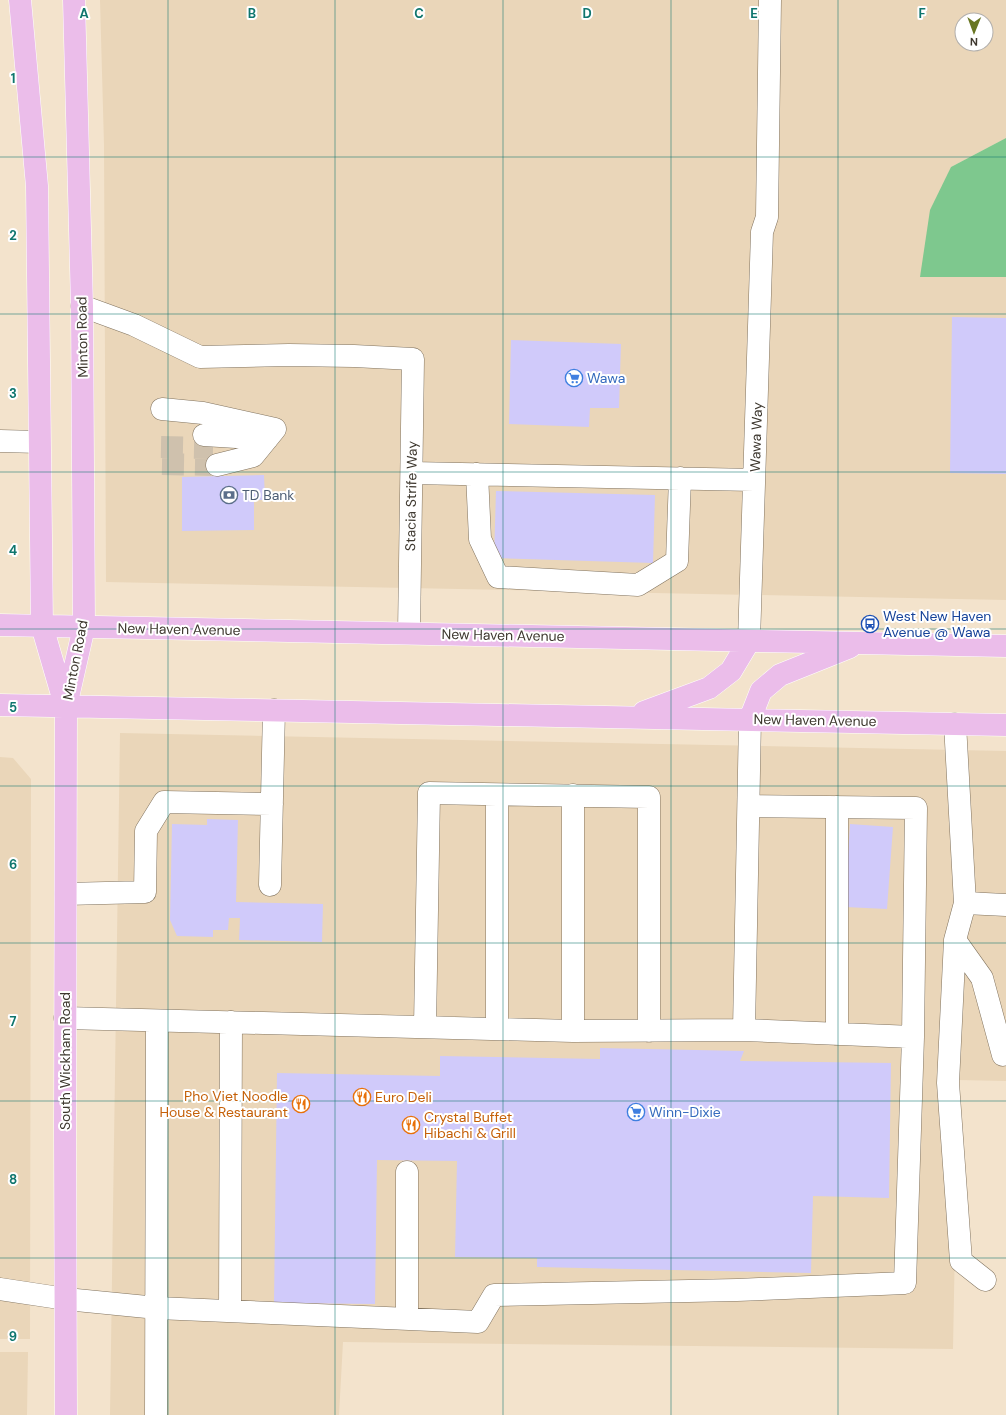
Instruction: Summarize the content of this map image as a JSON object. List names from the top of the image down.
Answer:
{
  "streets": {
    "main road": ["Minton Road", "New Haven Avenue", "South Wickham Road"],
    "lane": ["Wawa Way", "Stacia Strife Way"]
  },
  "crossings": [
    ["Minton Road", "Stacia Strife Way"],
    ["Minton Road", "New Haven Avenue"],
    ["Minton Road", "South Wickham Road"],
    ["Wawa Way", "New Haven Avenue"],
    ["Stacia Strife Way", "New Haven Avenue"],
    ["New Haven Avenue", "South Wickham Road"]
  ],
  "places": {
    "supermarket": ["Wawa", "Winn-Dixie"],
    "bank": ["TD Bank"],
    "bus stop": ["West New Haven Avenue @ Wawa"],
    "restaurant": ["Euro Deli", "Pho Viet Noodle House & Restaurant", "Crystal Buffet Hibachi & Grill"]
  },
  "north": "bottom",
  "grid": {
    "columns": [
      "A",
      "B",
      "C",
      "D",
      "E",
      "F"
    ],
    "rows": [
      "1",
      "2",
      "3",
      "4",
      "5",
      "6",
      "7",
      "8",
      "9"
    ]
  }
}
